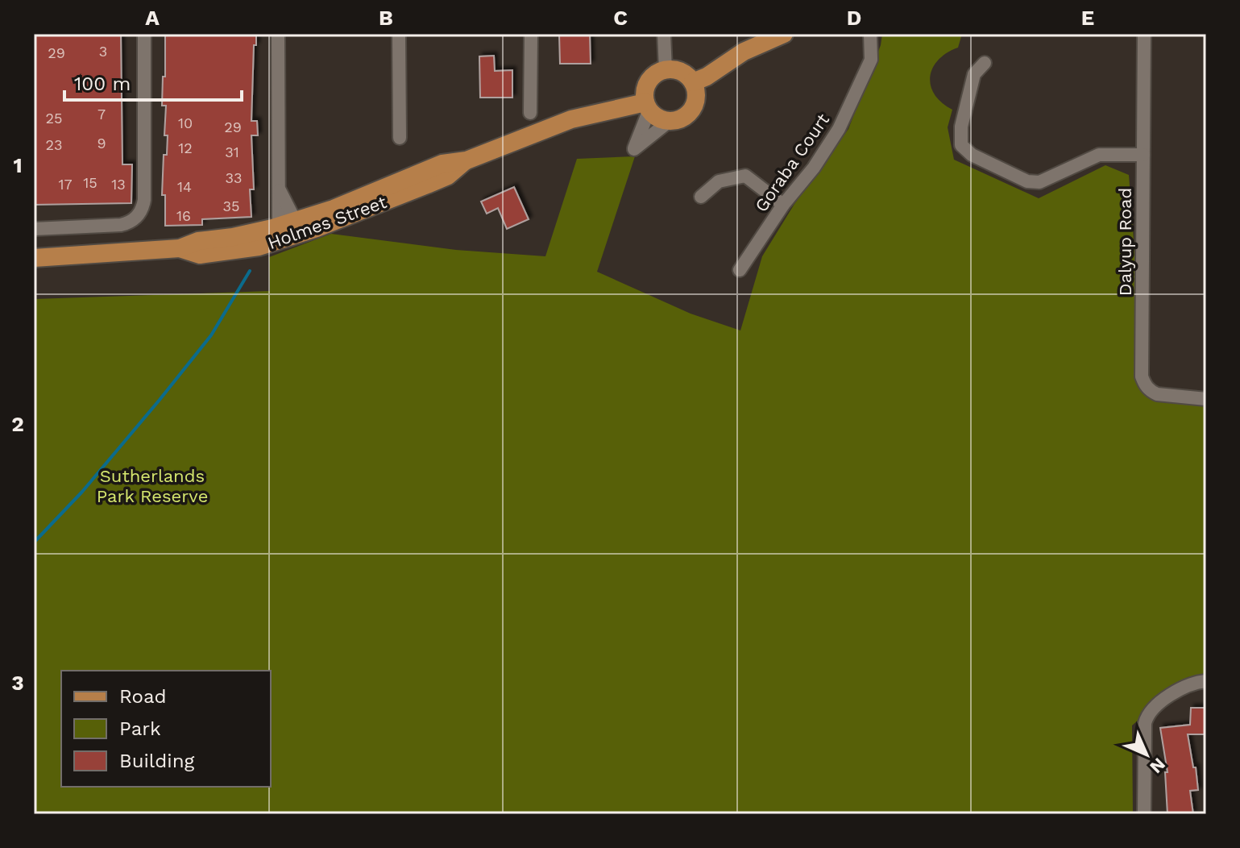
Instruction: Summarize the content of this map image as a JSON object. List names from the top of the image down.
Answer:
{
  "streets": {
    "main road": ["Holmes Street"],
    "street": ["Goraba Court", "Dalyup Road"]
  },
  "parks": ["Sutherlands Park Reserve"],
  "house_numbers": [
    "3",
    "29",
    "7",
    "25",
    "10",
    "29",
    "9",
    "23",
    "12",
    "31",
    "33",
    "15",
    "17",
    "13",
    "14",
    "35",
    "16"
  ],
  "legend": ["Road", "Park", "Building"],
  "scale_bar": "100 m",
  "north": "bottom right",
  "grid": {
    "columns": [
      "A",
      "B",
      "C",
      "D",
      "E"
    ],
    "rows": ["1", "2", "3"]
  }
}
